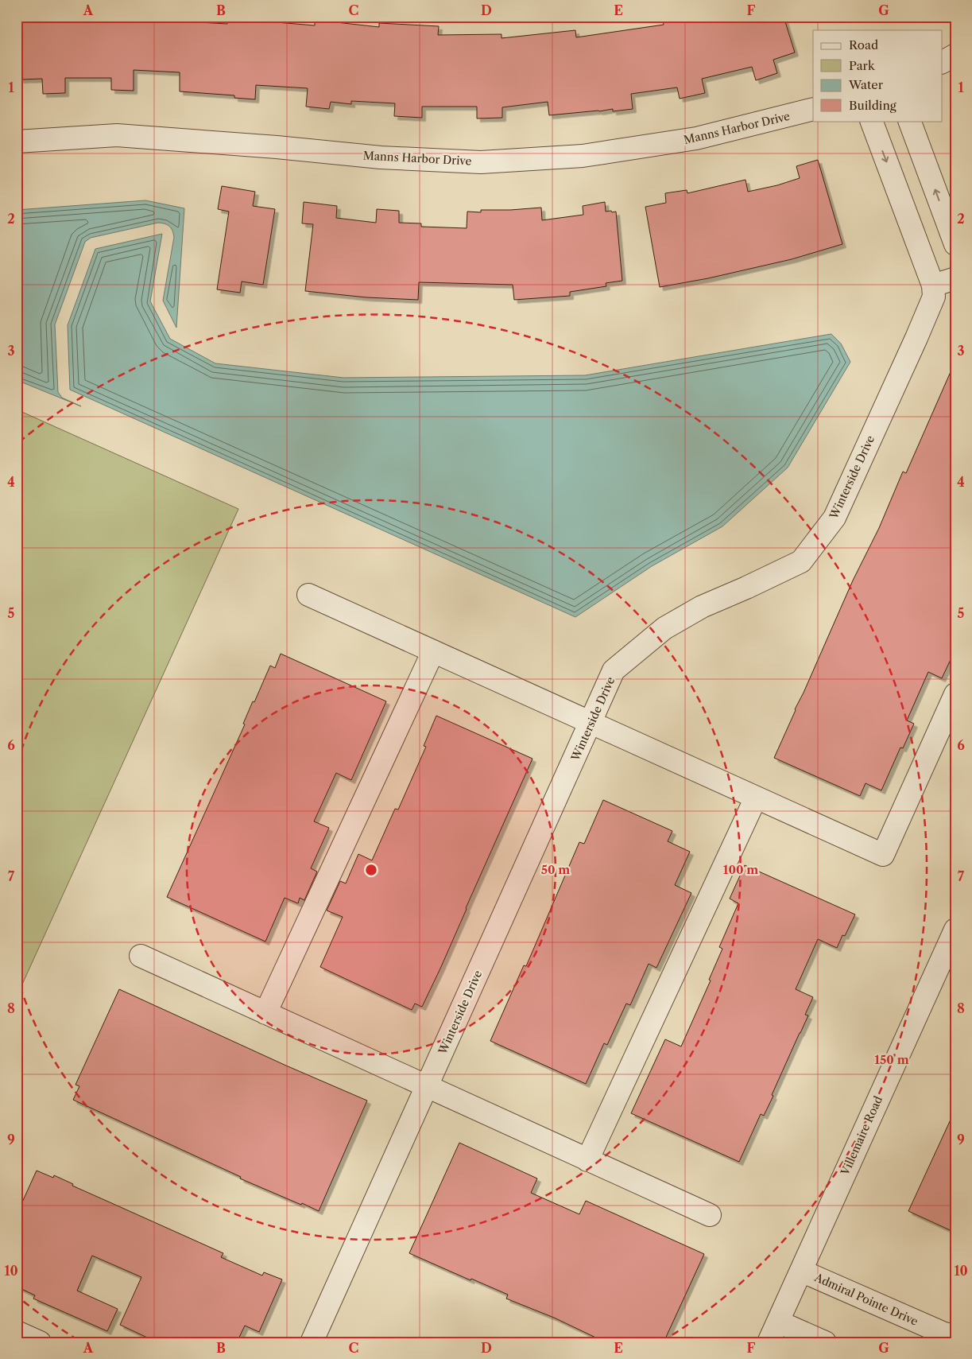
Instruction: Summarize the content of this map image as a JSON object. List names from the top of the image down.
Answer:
{
  "streets": {
    "street": [
      "Manns Harbor Drive",
      "Winterside Drive",
      "Villemaire Road",
      "Admiral Pointe Drive"
    ]
  },
  "crossings": [
    ["Villemaire Road", "Admiral Pointe Drive"]
  ],
  "legend": [
    "Road",
    "Park",
    "Water",
    "Building"
  ],
  "grid": {
    "columns": [
      "A",
      "B",
      "C",
      "D",
      "E",
      "F",
      "G"
    ],
    "rows": [
      "1",
      "2",
      "3",
      "4",
      "5",
      "6",
      "7",
      "8",
      "9",
      "10"
    ]
  },
  "rings": ["50 m", "100 m", "150 m"]
}
